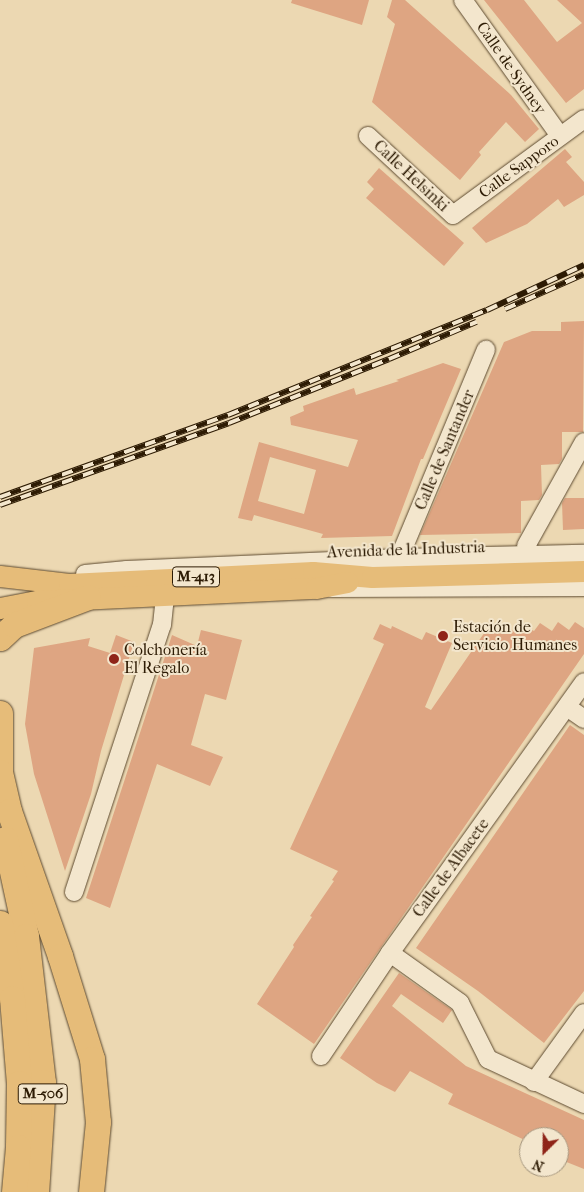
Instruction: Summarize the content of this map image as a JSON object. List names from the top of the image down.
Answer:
{
  "streets": {
    "highway": ["M-506"],
    "main road": ["Avenida de la Industria", "M-413"],
    "street": [
      "Calle de Sydney",
      "Calle Sapporo",
      "Calle Helsinki",
      "Calle de Santander",
      "Calle de Albacete"
    ]
  },
  "crossings": [
    ["Calle de Sydney", "Calle Sapporo"],
    ["Calle Sapporo", "Calle Helsinki"],
    ["Calle de Santander", "Avenida de la Industria"],
    ["Avenida de la Industria", "M-413"]
  ],
  "places": ["Estación de Servicio Humanes", "Colchonería El Regalo"],
  "north": "bottom left"
}
